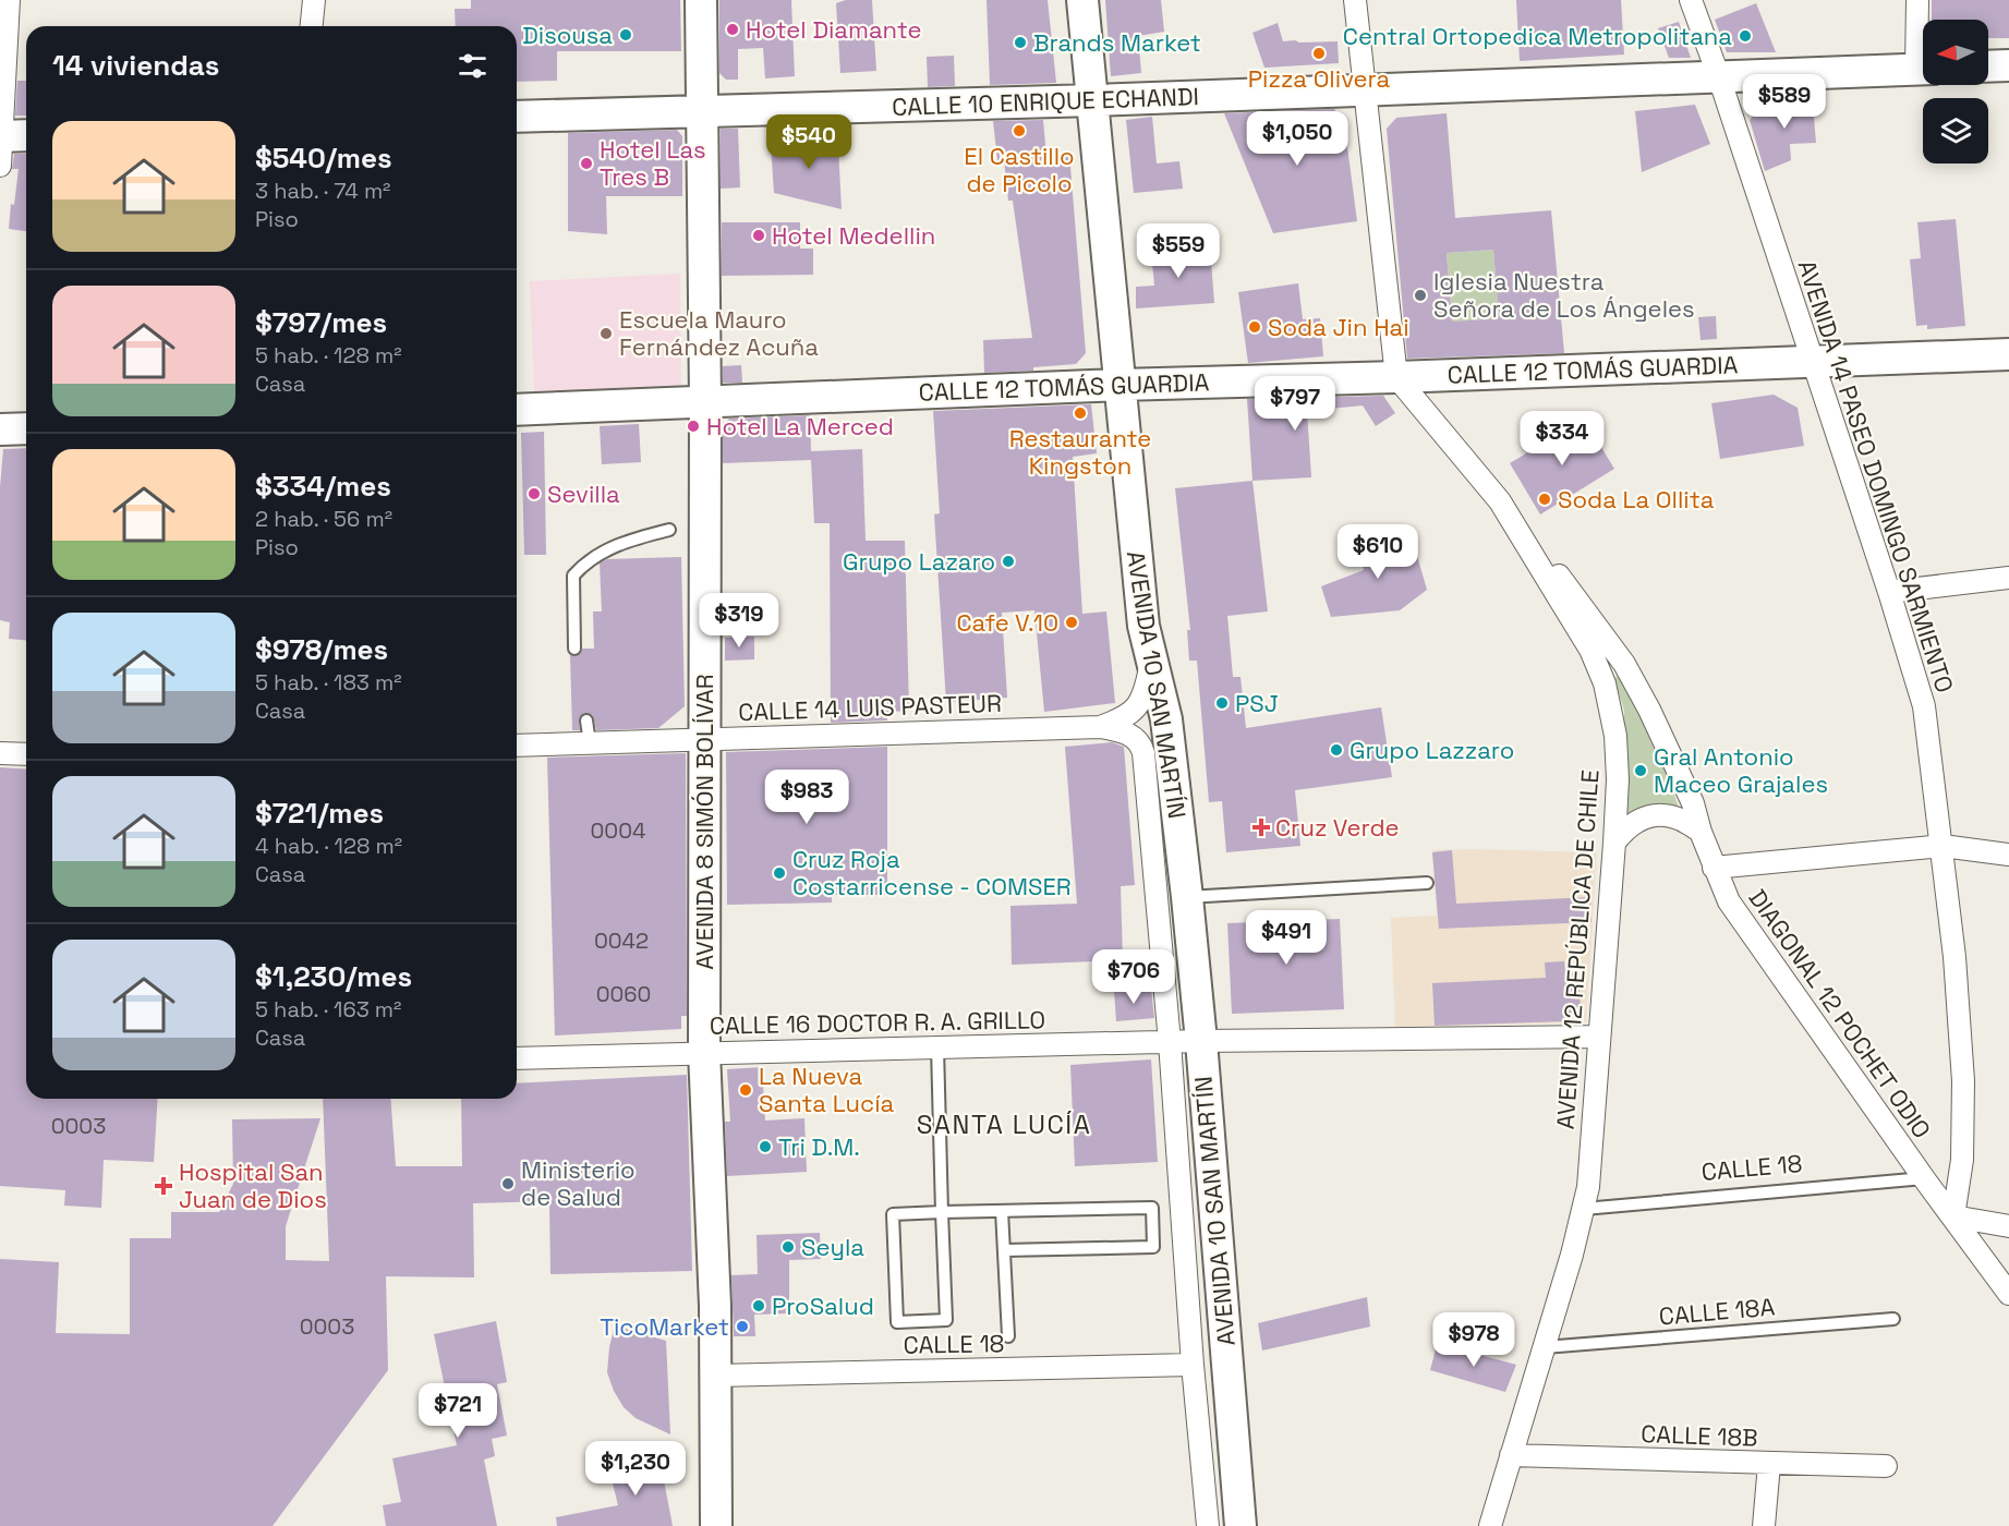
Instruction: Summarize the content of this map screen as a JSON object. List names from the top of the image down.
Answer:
{
  "streets": {
    "street": [
      "CALLE 10 ENRIQUE ECHANDI",
      "CALLE 12 TOMÁS GUARDIA",
      "AVENIDA 14 PASEO DOMINGO SARMIENTO",
      "AVENIDA 10 SAN MARTÍN",
      "CALLE 14 LUIS PASTEUR",
      "AVENIDA 8 SIMÓN BOLÍVAR",
      "AVENIDA 12 REPÚBLICA DE CHILE",
      "DIAGONAL 12 POCHET ODIO",
      "CALLE 16 DOCTOR R. A. GRILLO",
      "CALLE 18",
      "CALLE 18B"
    ],
    "lane": ["CALLE 18A"]
  },
  "crossings": [
    ["CALLE 10 ENRIQUE ECHANDI", "AVENIDA 14 PASEO DOMINGO SARMIENTO"],
    ["CALLE 10 ENRIQUE ECHANDI", "AVENIDA 10 SAN MARTÍN"],
    ["CALLE 10 ENRIQUE ECHANDI", "AVENIDA 8 SIMÓN BOLÍVAR"],
    ["CALLE 12 TOMÁS GUARDIA", "AVENIDA 14 PASEO DOMINGO SARMIENTO"],
    ["CALLE 12 TOMÁS GUARDIA", "AVENIDA 10 SAN MARTÍN"],
    ["CALLE 12 TOMÁS GUARDIA", "AVENIDA 8 SIMÓN BOLÍVAR"],
    ["CALLE 12 TOMÁS GUARDIA", "AVENIDA 12 REPÚBLICA DE CHILE"],
    ["AVENIDA 14 PASEO DOMINGO SARMIENTO", "DIAGONAL 12 POCHET ODIO"],
    ["AVENIDA 10 SAN MARTÍN", "CALLE 14 LUIS PASTEUR"],
    ["AVENIDA 10 SAN MARTÍN", "CALLE 16 DOCTOR R. A. GRILLO"],
    ["AVENIDA 10 SAN MARTÍN", "CALLE 18"],
    ["CALLE 14 LUIS PASTEUR", "AVENIDA 8 SIMÓN BOLÍVAR"],
    ["AVENIDA 8 SIMÓN BOLÍVAR", "CALLE 16 DOCTOR R. A. GRILLO"],
    ["AVENIDA 8 SIMÓN BOLÍVAR", "CALLE 18"],
    ["AVENIDA 12 REPÚBLICA DE CHILE", "DIAGONAL 12 POCHET ODIO"],
    ["AVENIDA 12 REPÚBLICA DE CHILE", "CALLE 16 DOCTOR R. A. GRILLO"],
    ["AVENIDA 12 REPÚBLICA DE CHILE", "CALLE 18"],
    ["AVENIDA 12 REPÚBLICA DE CHILE", "CALLE 18A"],
    ["AVENIDA 12 REPÚBLICA DE CHILE", "CALLE 18B"],
    ["DIAGONAL 12 POCHET ODIO", "CALLE 18"]
  ],
  "districts": ["SANTA LUCÍA"],
  "places": {
    "other": [
      "Hotel Diamante",
      "Disousa",
      "Central Ortopedica Metropolitana",
      "Brands Market",
      "Pizza Olivera",
      "El Castillo de Picolo",
      "Hotel Las Tres B",
      "Hotel Medellin",
      "Iglesia Nuestra Señora de Los Ángeles",
      "Soda Jin Hai",
      "Escuela Mauro Fernández Acuña",
      "Restaurante Kingston",
      "Hotel La Merced",
      "Sevilla",
      "Soda La Ollita",
      "Grupo Lazaro",
      "Cafe V.10",
      "PSJ",
      "Grupo Lazzaro",
      "Gral Antonio Maceo Grajales",
      "Cruz Roja Costarricense - COMSER",
      "La Nueva Santa Lucía",
      "Tri D.M.",
      "Ministerio de Salud",
      "Seyla",
      "ProSalud",
      "TicoMarket"
    ],
    "health": ["Cruz Verde", "Hospital San Juan de Dios"]
  },
  "house_numbers": [
    "0004",
    "0042",
    "0060",
    "0003",
    "0003"
  ],
  "north": "left",
  "page": {
    "heading": "14 viviendas",
    "price": [
      "$589",
      "$1,050",
      "$540",
      "$559",
      "$797",
      "$334",
      "$610",
      "$319",
      "$983",
      "$491",
      "$706",
      "$978",
      "$721",
      "$1,230"
    ],
    "list": [
      {
        "name": "$540/mes",
        "note": "3 hab. · 74 m² · Piso"
      },
      {
        "name": "$797/mes",
        "note": "5 hab. · 128 m² · Casa"
      },
      {
        "name": "$334/mes",
        "note": "2 hab. · 56 m² · Piso"
      },
      {
        "name": "$978/mes",
        "note": "5 hab. · 183 m² · Casa"
      },
      {
        "name": "$721/mes",
        "note": "4 hab. · 128 m² · Casa"
      },
      {
        "name": "$1,230/mes",
        "note": "5 hab. · 163 m² · Casa"
      }
    ]
  }
}
